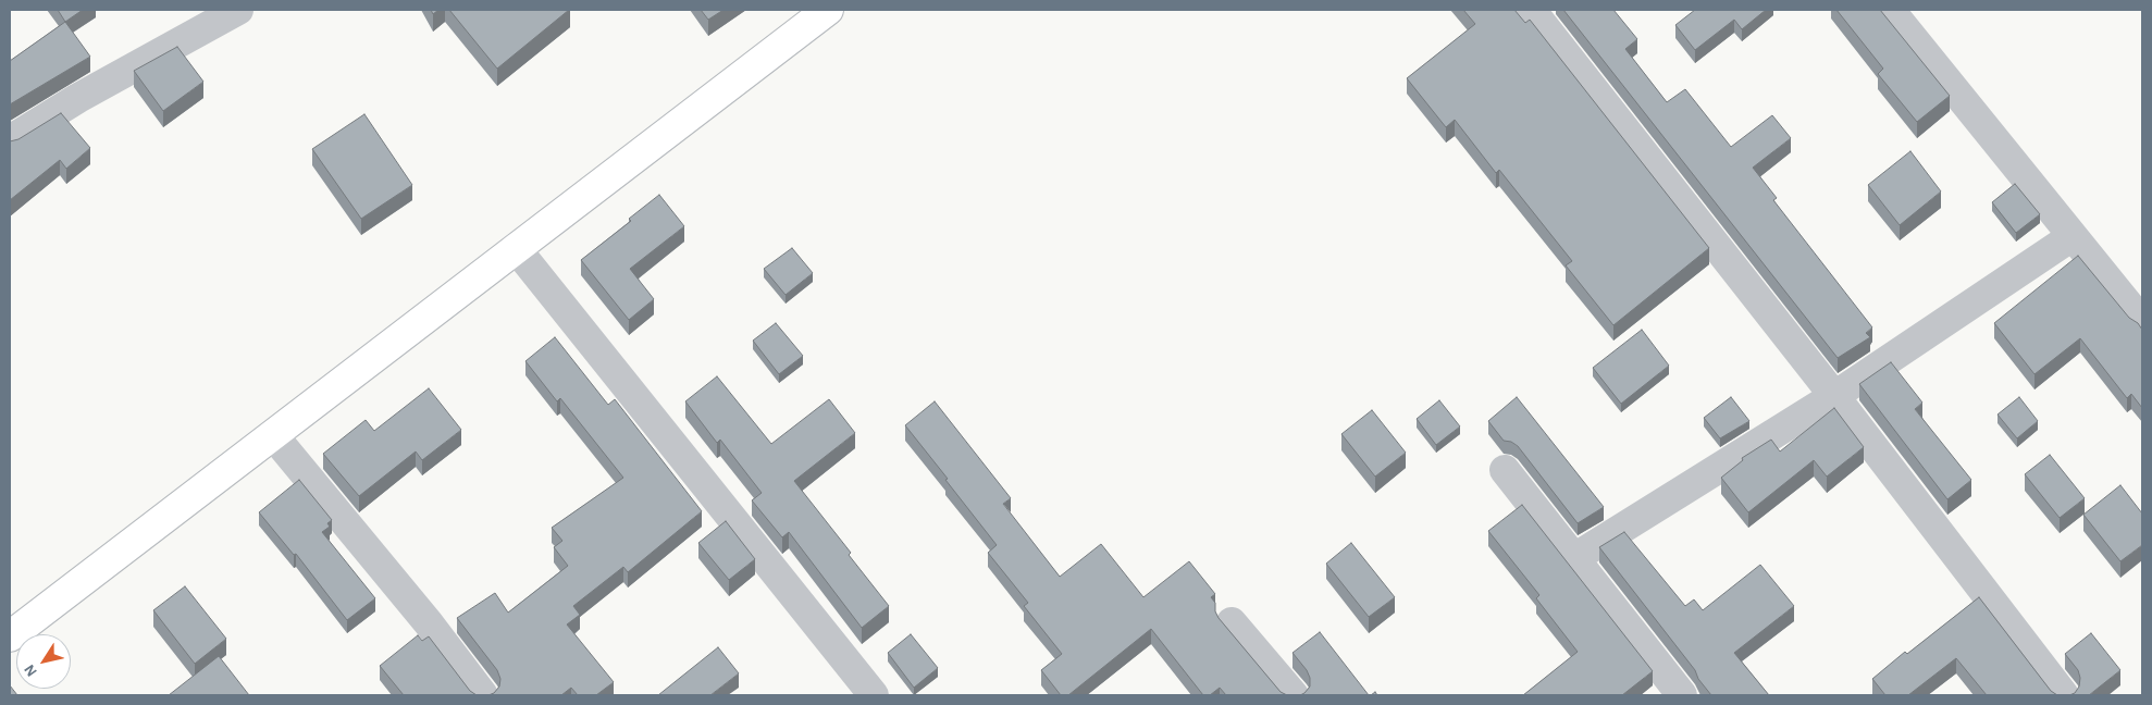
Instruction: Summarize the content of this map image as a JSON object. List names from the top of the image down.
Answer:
{
  "north": "bottom left"
}
